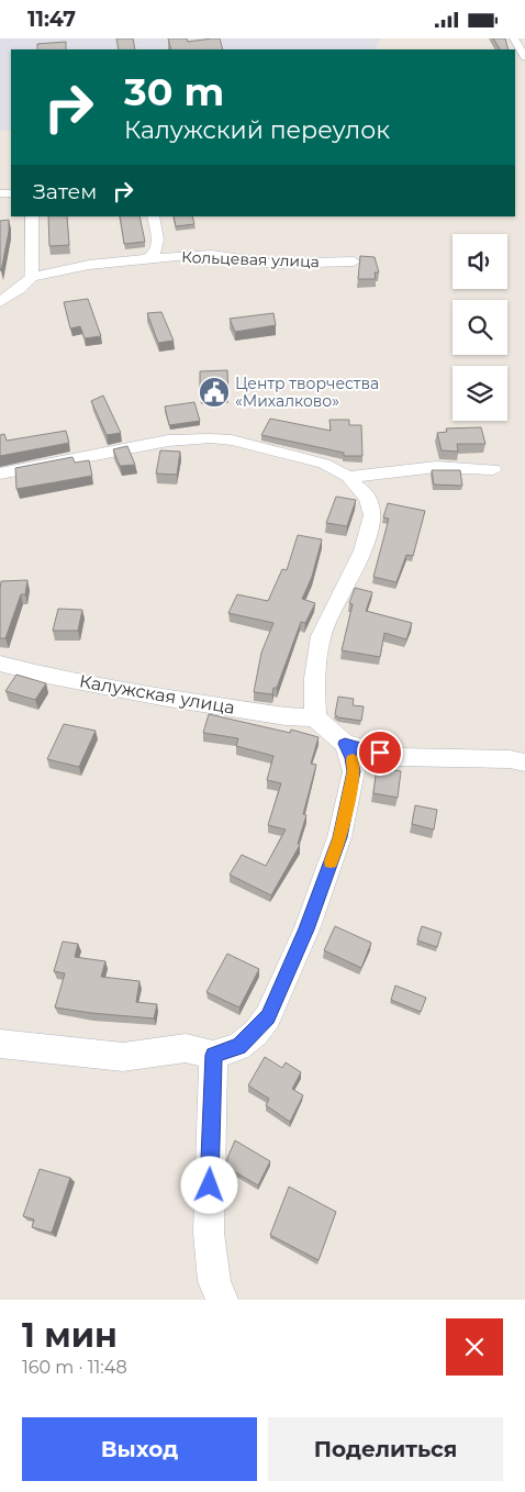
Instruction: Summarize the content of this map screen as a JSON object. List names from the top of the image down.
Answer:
{
  "streets": {
    "street": ["Кольцевая улица", "Калужская улица"]
  },
  "places": {
    "public building": ["Центр творчества «Михалково»"]
  },
  "page": {
    "status": "11:47",
    "turn": ["30 m", "Калужский переулок"],
    "then": "Затем",
    "heading": ["1 мин", "160 m · 11:48"],
    "buttons": ["Выход", "Поделиться"]
  }
}
